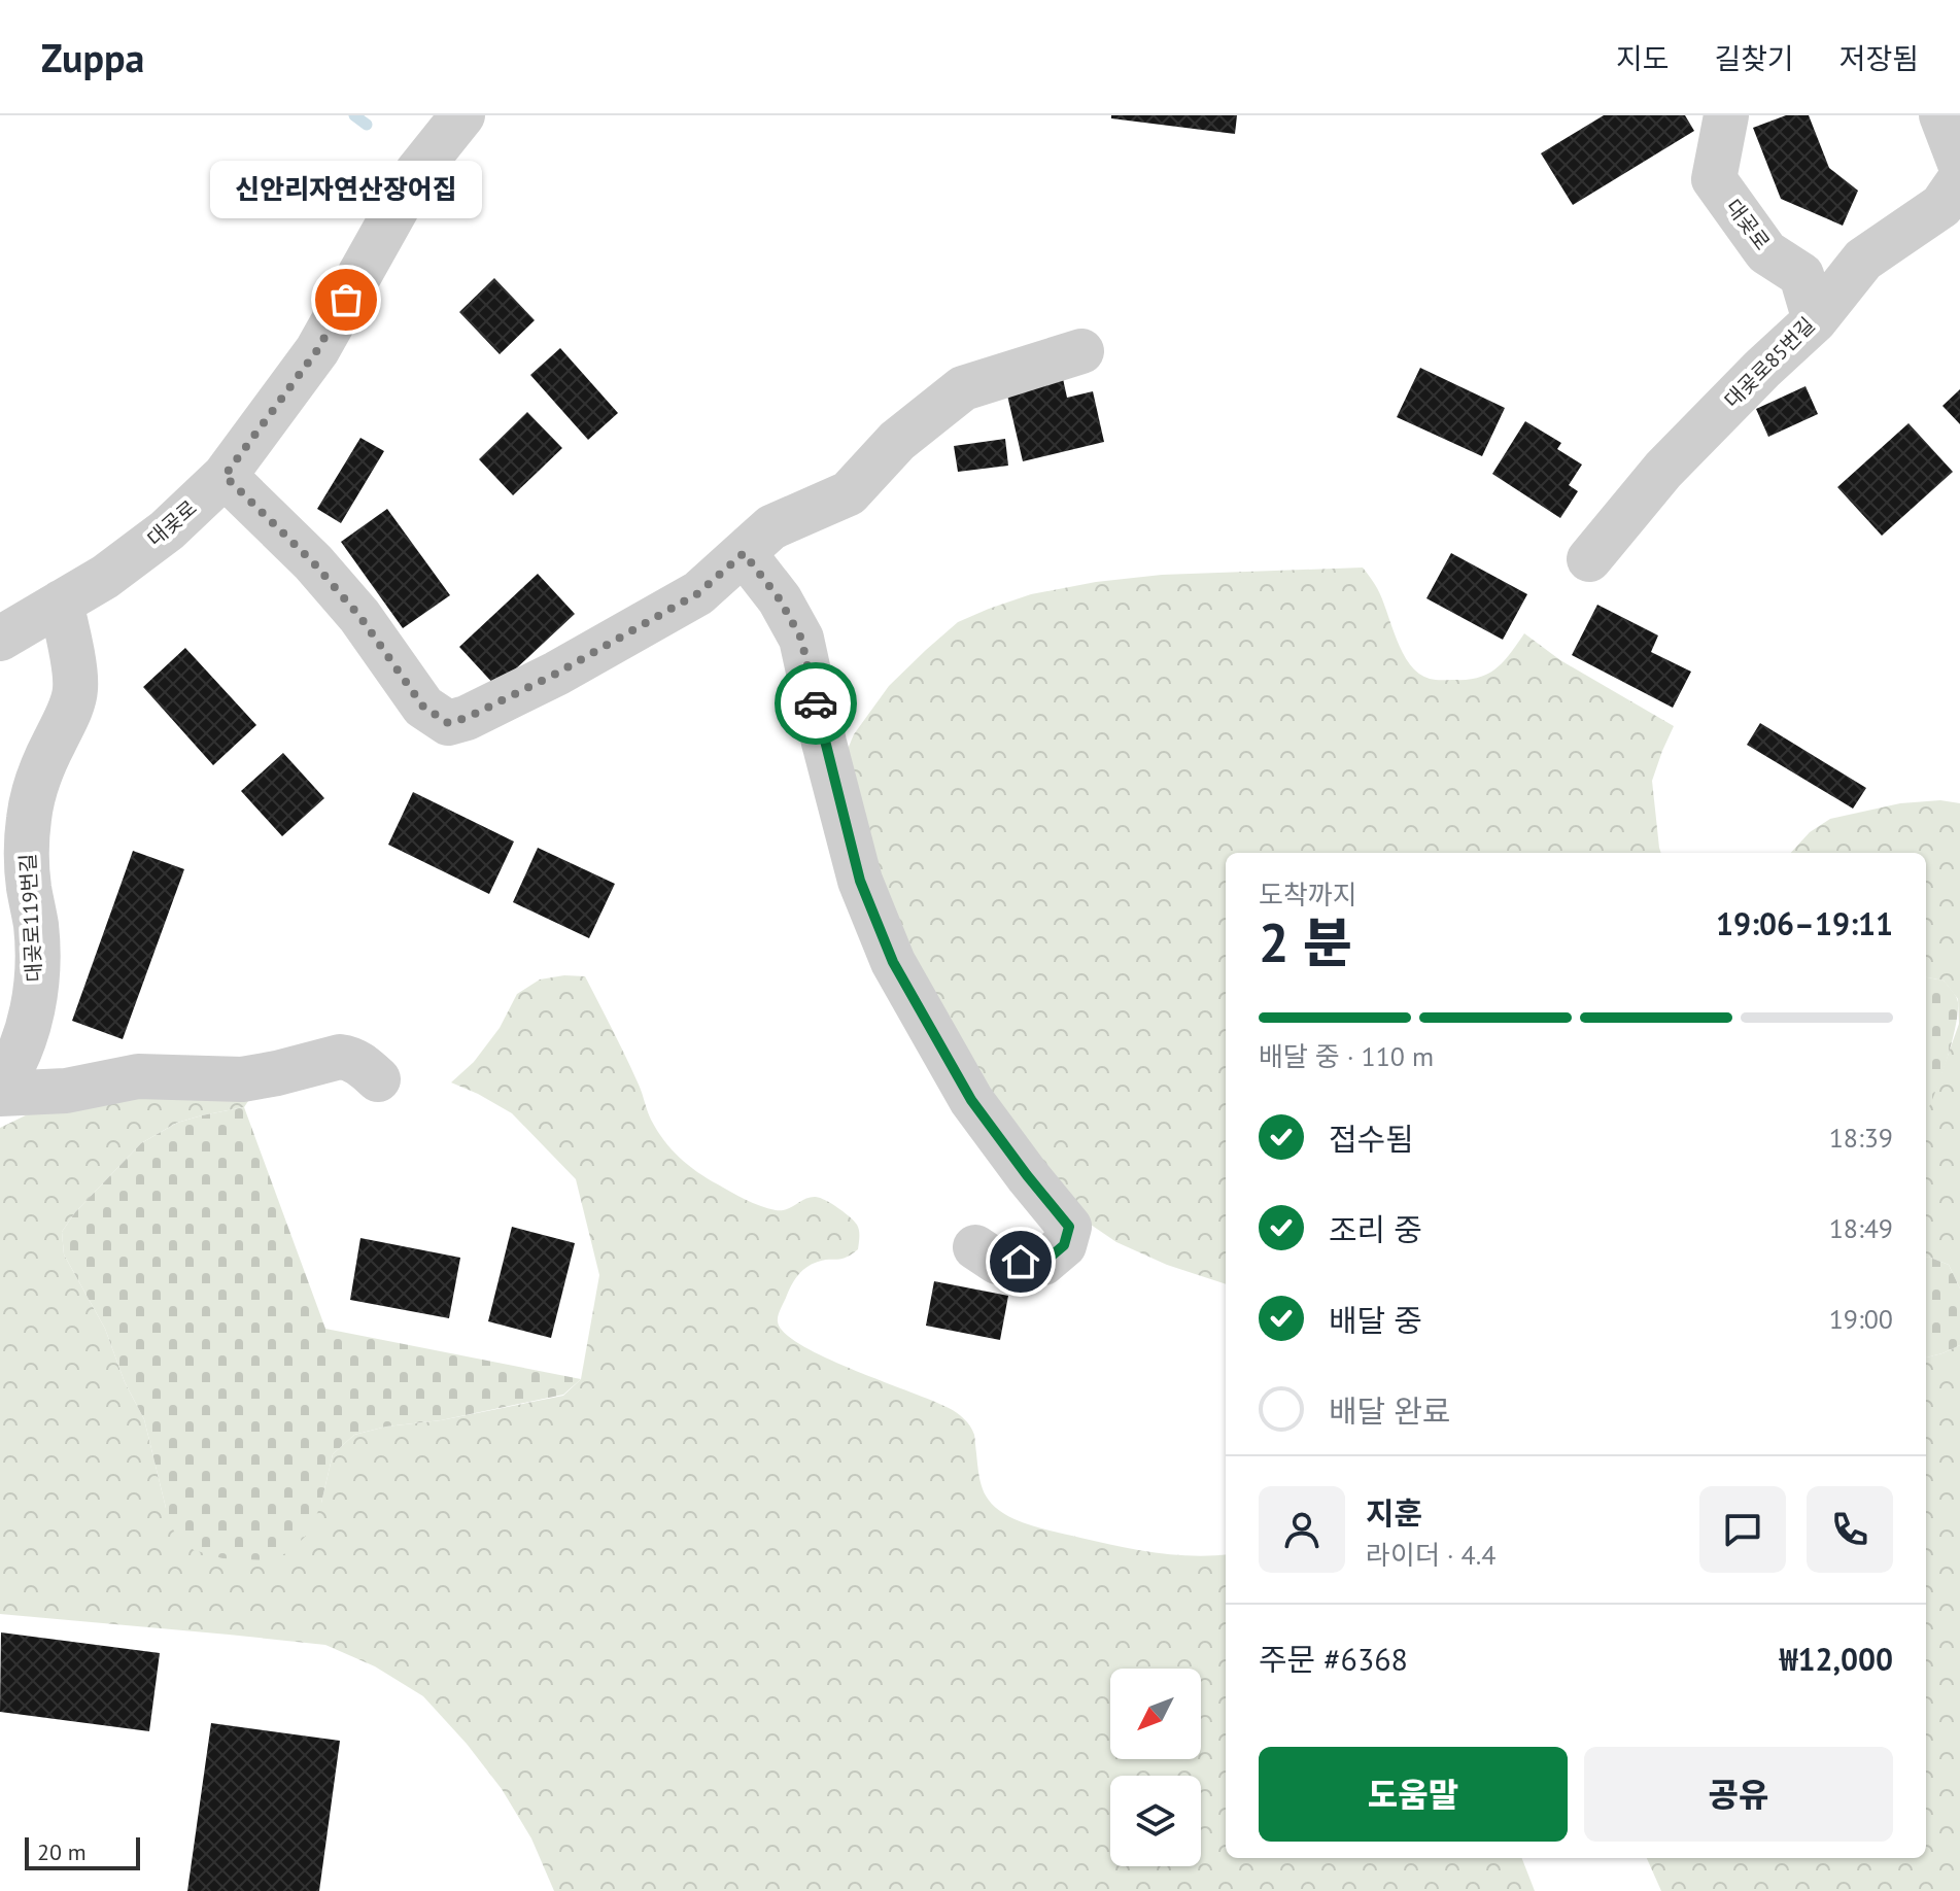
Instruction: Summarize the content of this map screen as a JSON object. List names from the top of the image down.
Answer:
{
  "streets": {
    "street": ["대곶로", "대곶로85번길", "대곶로119번길"]
  },
  "crossings": [
    ["대곶로", "대곶로85번길"],
    ["대곶로", "대곶로119번길"]
  ],
  "places": ["신안리자연산장어집"],
  "scale_bar": "20 m",
  "north": "bottom left",
  "page": {
    "header": "Zuppa",
    "nav": ["지도", "길찾기", "저장됨"],
    "bubble": "신안리자연산장어집",
    "heading": ["2 분", "도착까지", "19:06–19:11"],
    "panel": [
      "지훈",
      "라이더 · 4.4",
      "주문 #6368",
      "₩12,000"
    ],
    "bar": "배달 중 · 110 m",
    "list": [
      ["접수됨", "18:39"],
      ["조리 중", "18:49"],
      ["배달 중", "19:00"],
      "배달 완료"
    ],
    "buttons": ["도움말", "공유"],
    "scale": "20 m"
  }
}
